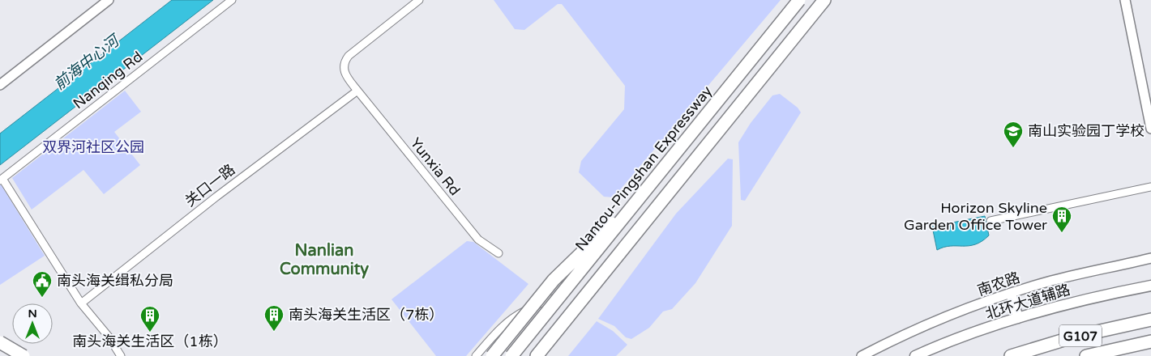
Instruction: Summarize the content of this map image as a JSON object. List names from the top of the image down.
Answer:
{
  "streets": {
    "highway": ["Nantou-Pingshan Expressway", "G107"],
    "main road": ["北环大道辅路"],
    "street": [
      "Nanqing Rd",
      "Yunxia Rd",
      "关口一路",
      "南农路"
    ]
  },
  "crossings": [
    ["Yunxia Rd", "关口一路"]
  ],
  "districts": ["Nanlian Community"],
  "water": ["前海中心河"],
  "parks": ["双界河社区公园"],
  "places": {
    "school or university": ["南山实验园丁学校"],
    "building": ["Horizon Skyline Garden Office Tower", "南头海关生活区（7栋）", "南头海关生活区（1栋）"],
    "public building": ["南头海关缉私分局"]
  },
  "north": "top"
}
